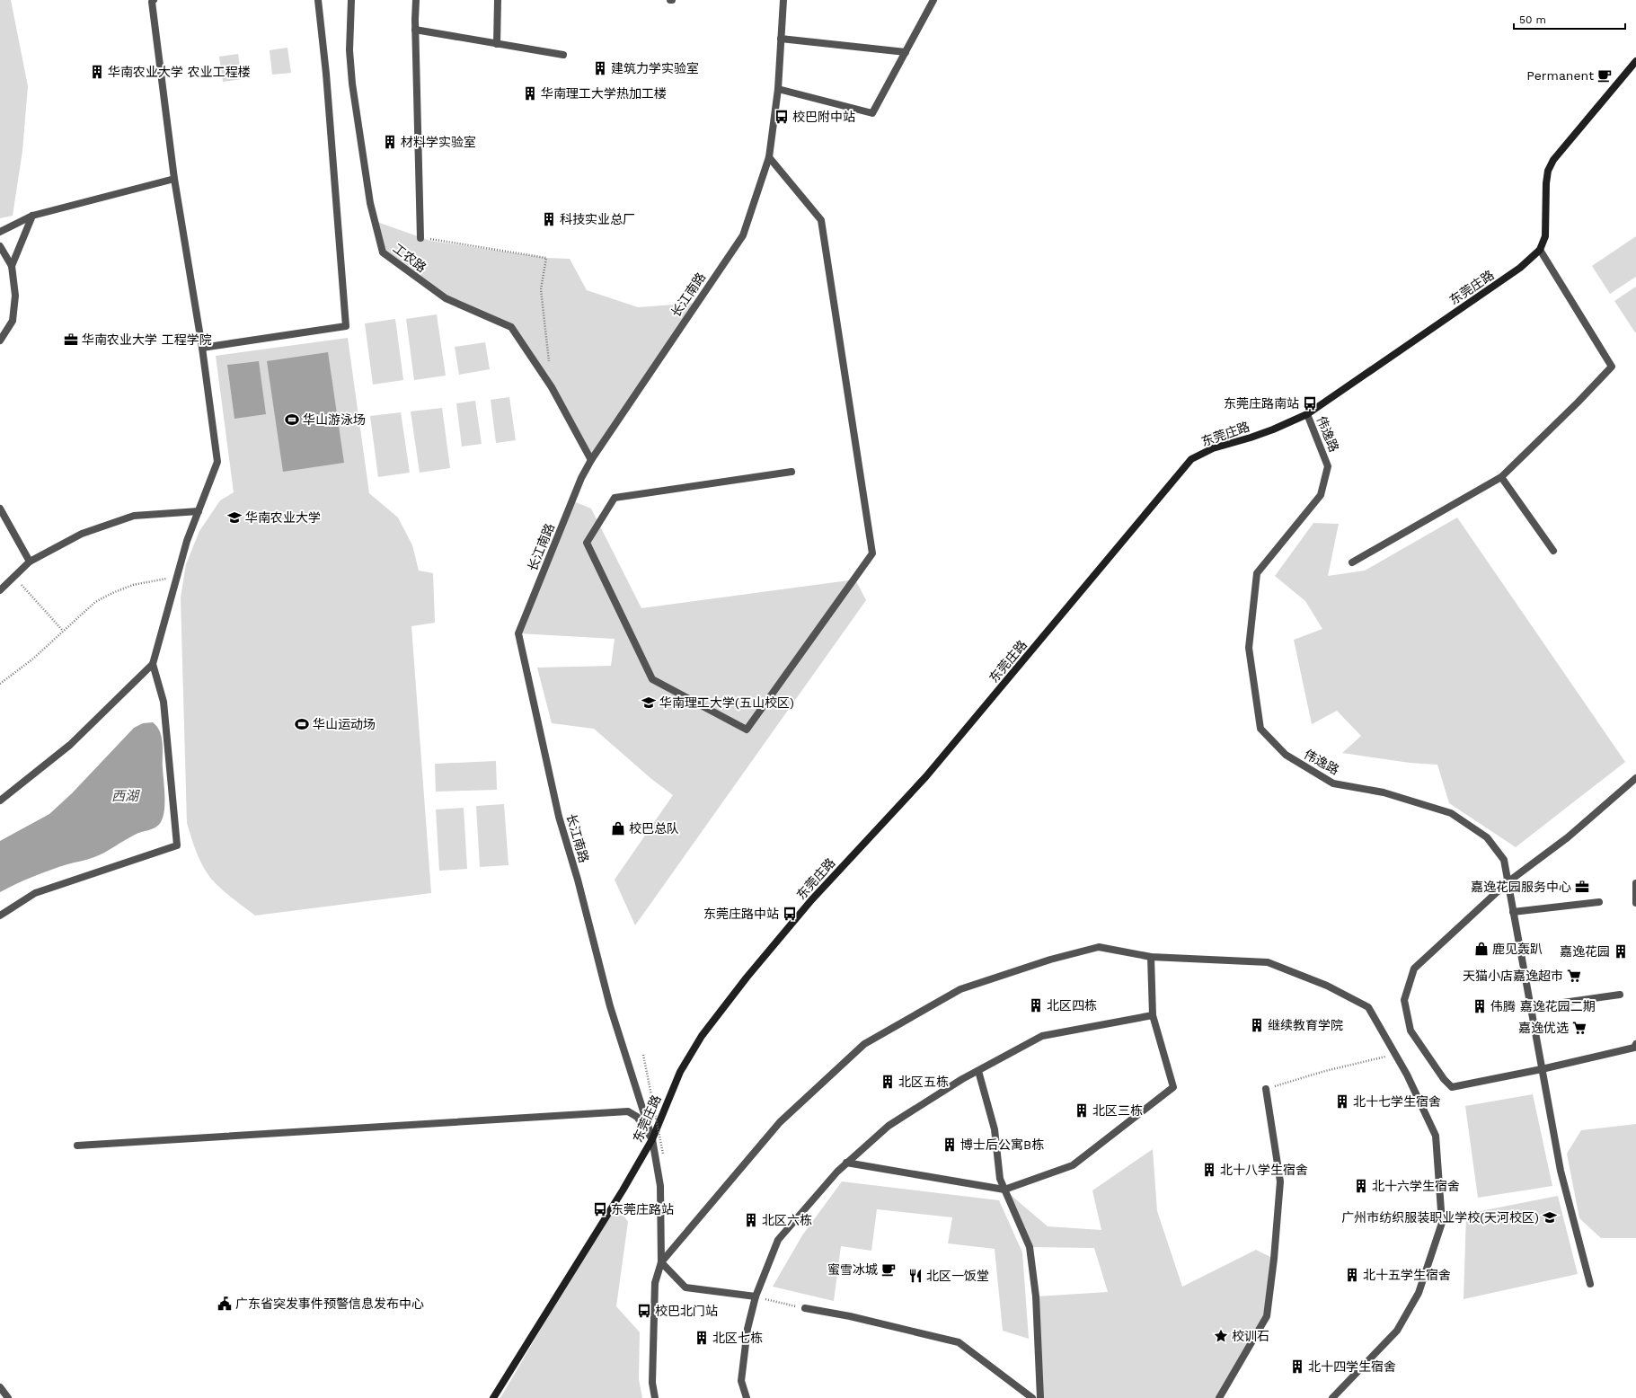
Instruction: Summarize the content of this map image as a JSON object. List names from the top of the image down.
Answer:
{
  "streets": {
    "street": [
      "工农路",
      "东莞庄路",
      "长江南路",
      "伟逸路"
    ]
  },
  "crossings": [
    ["工农路", "长江南路"],
    ["东莞庄路", "长江南路"],
    ["东莞庄路", "伟逸路"]
  ],
  "water": ["西湖"],
  "places": {
    "building": [
      "建筑力学实验室",
      "华南农业大学 农业工程楼",
      "华南理工大学热加工楼",
      "材料学实验室",
      "科技实业总厂",
      "嘉逸花园",
      "北区四栋",
      "伟腾 嘉逸花园二期",
      "继续教育学院",
      "北区五栋",
      "北十七学生宿舍",
      "北区三栋",
      "博士后公寓B栋",
      "北十八学生宿舍",
      "北十六学生宿舍",
      "北区六栋",
      "北十五学生宿舍",
      "北区七栋",
      "北十四学生宿舍"
    ],
    "cafe": ["Permanent", "蜜雪冰城"],
    "bus stop": [
      "校巴附中站",
      "东莞庄路南站",
      "东莞庄路中站",
      "东莞庄路站",
      "校巴北门站"
    ],
    "office": ["华南农业大学 工程学院", "嘉逸花园服务中心"],
    "sports": ["华山游泳场", "华山运动场"],
    "school or university": ["华南农业大学", "华南理工大学(五山校区)", "广州市纺织服装职业学校(天河校区)"],
    "shop": ["校巴总队", "鹿见轰趴"],
    "supermarket": ["天猫小店嘉逸超市", "嘉逸优选"],
    "restaurant": ["北区一饭堂"],
    "public building": ["广东省突发事件预警信息发布中心"],
    "place": ["校训石"]
  },
  "scale_bar": "50 m"
}
